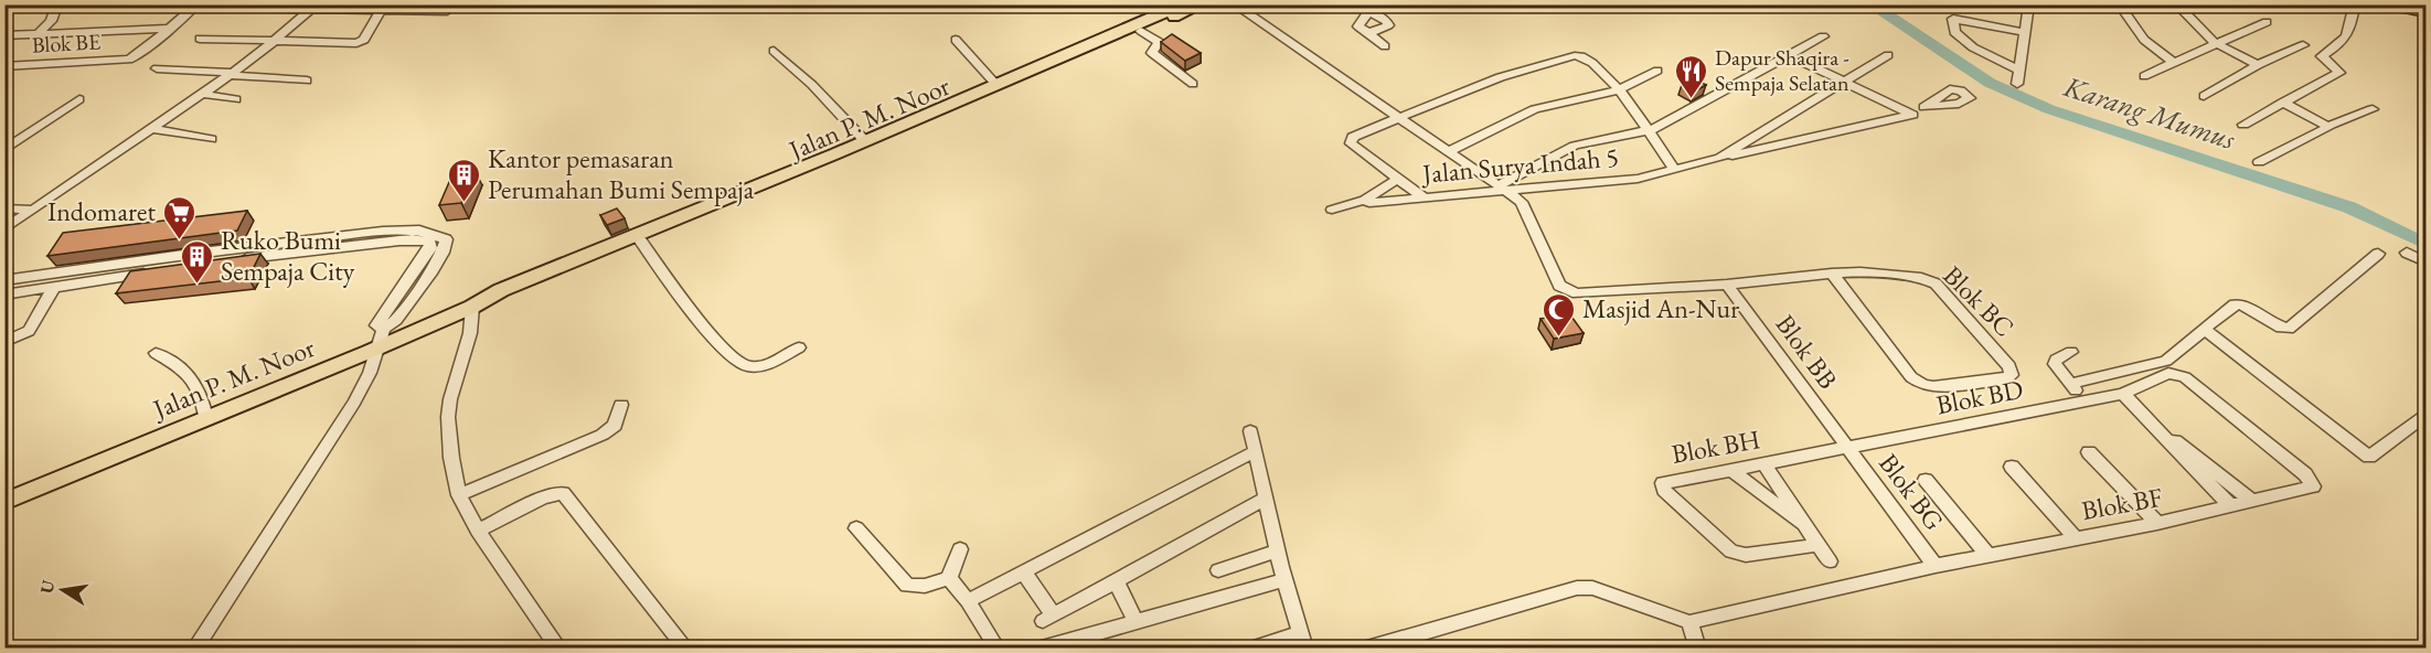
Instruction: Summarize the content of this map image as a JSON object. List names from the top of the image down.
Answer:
{
  "streets": {
    "highway": ["Jalan P. M. Noor"],
    "street": [
      "Blok BE",
      "Jalan Surya Indah 5",
      "Blok BC",
      "Blok BB",
      "Blok BD",
      "Blok BH",
      "Blok BG",
      "Blok BF"
    ]
  },
  "crossings": [
    ["Jalan Surya Indah 5", "Blok BC"],
    ["Blok BC", "Blok BB"],
    ["Blok BB", "Blok BD"],
    ["Blok BB", "Blok BH"],
    ["Blok BB", "Blok BG"],
    ["Blok BD", "Blok BH"],
    ["Blok BD", "Blok BG"],
    ["Blok BD", "Blok BF"],
    ["Blok BH", "Blok BG"],
    ["Blok BG", "Blok BF"]
  ],
  "water": ["Karang Mumus"],
  "places": {
    "restaurant": ["Dapur Shaqira - Sempaja Selatan"],
    "building": ["Kantor pemasaran Perumahan Bumi Sempaja", "Ruko Bumi Sempaja City"],
    "supermarket": ["Indomaret"],
    "mosque": ["Masjid An-Nur"]
  },
  "north": "left"
}
